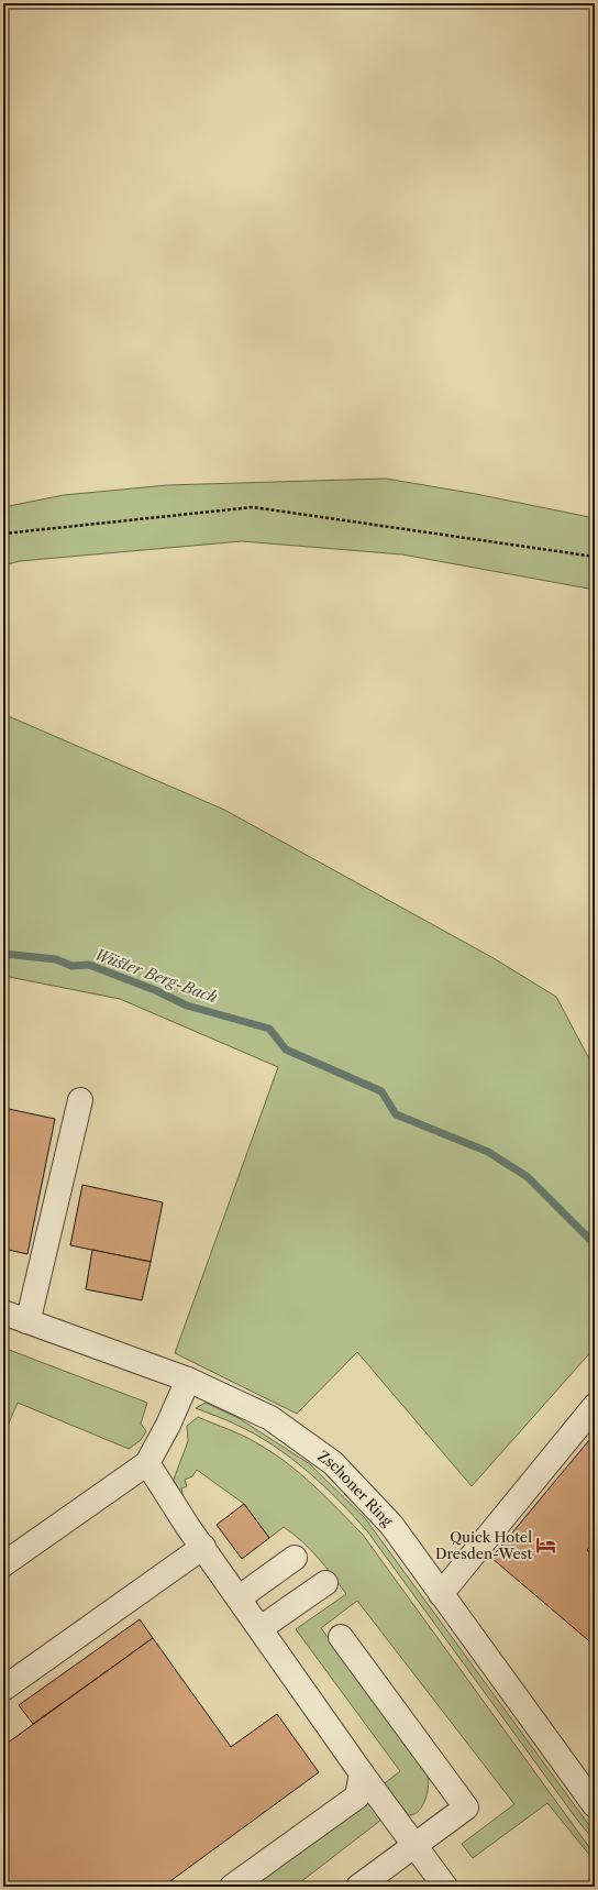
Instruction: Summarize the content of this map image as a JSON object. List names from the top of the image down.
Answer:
{
  "streets": {
    "street": ["Zschoner Ring"]
  },
  "water": ["Wüster Berg-Bach"],
  "places": {
    "hotel": ["Quick Hotel Dresden-West"]
  }
}
